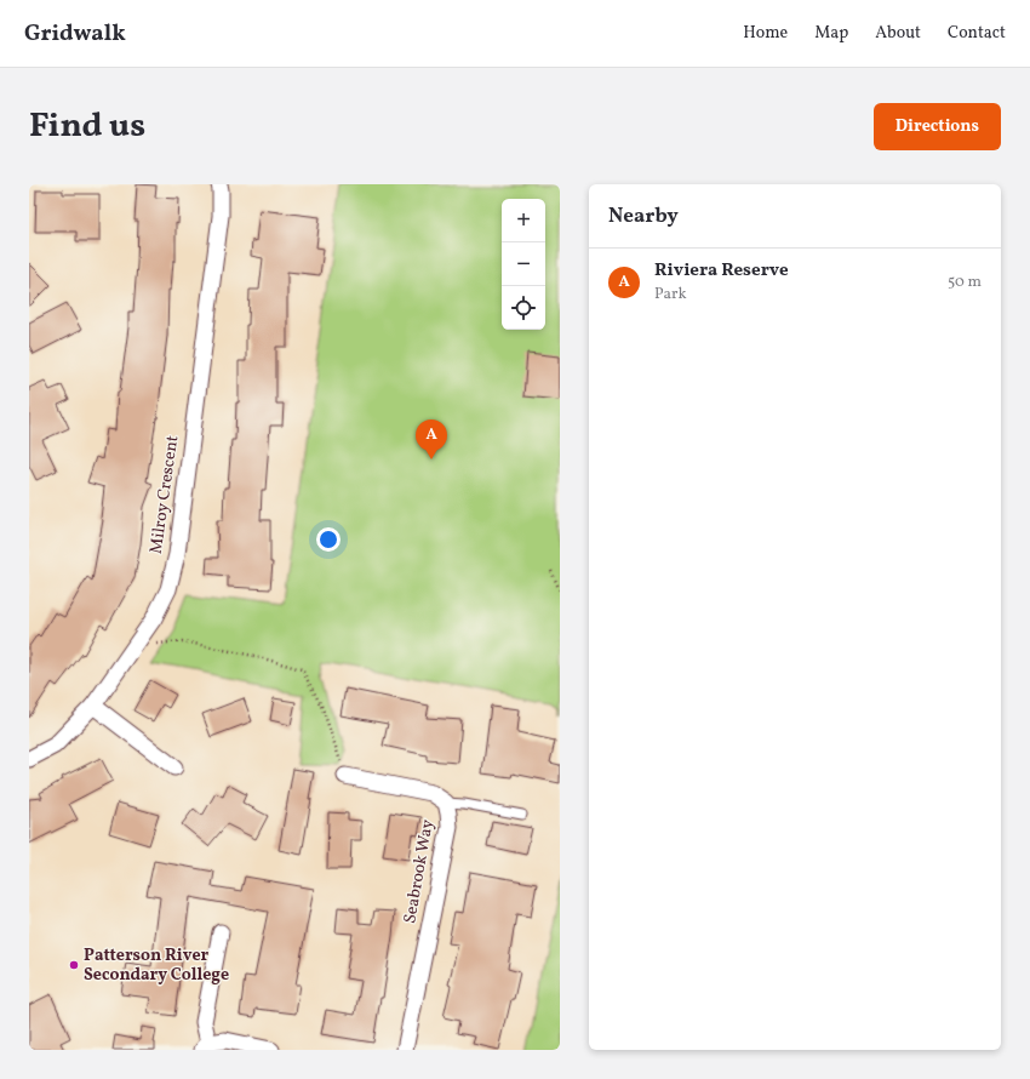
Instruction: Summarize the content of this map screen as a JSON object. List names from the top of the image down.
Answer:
{
  "streets": {
    "street": ["Milroy Crescent", "Seabrook Way"]
  },
  "places": ["Patterson River Secondary College"],
  "page": {
    "header": "Gridwalk",
    "nav": [
      "Home",
      "Map",
      "About",
      "Contact"
    ],
    "title": "Find us",
    "buttons": "Directions",
    "heading": "Nearby",
    "map_buttons": ["+", "−"],
    "list": [
      {
        "mark": "A",
        "name": "Riviera Reserve",
        "note": "Park",
        "value": "50 m"
      }
    ],
    "pins": "A"
  }
}
